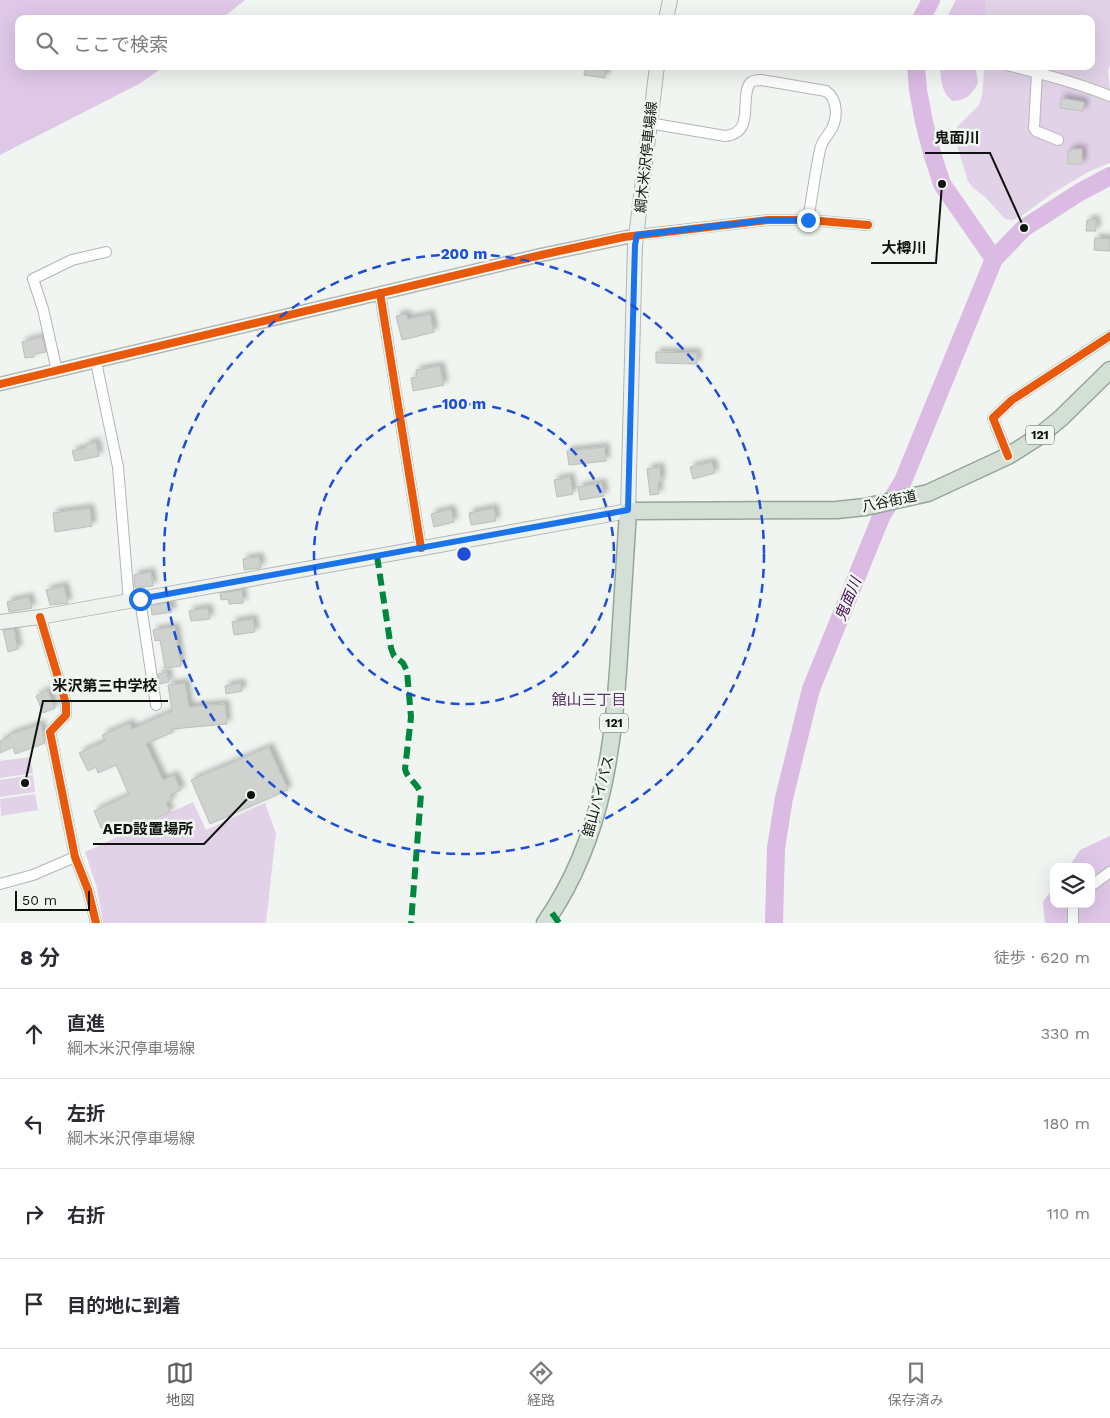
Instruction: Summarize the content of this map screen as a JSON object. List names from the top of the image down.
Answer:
{
  "streets": {
    "highway": ["121", "八谷街道", "舘山バイパス"],
    "main road": ["綱木米沢停車場線"]
  },
  "crossings": [
    ["綱木米沢停車場線", "八谷街道"],
    ["綱木米沢停車場線", "舘山バイパス"],
    ["八谷街道", "舘山バイパス"]
  ],
  "districts": ["舘山三丁目"],
  "water": ["鬼面川"],
  "places": [
    "大樽川",
    "鬼面川",
    "米沢第三中学校",
    "AED設置場所"
  ],
  "scale_bar": "50 m",
  "page": {
    "search": "ここで検索",
    "scale": "50 m",
    "heading": ["8 分", "徒歩 · 620 m"],
    "list": [
      ["直進", "綱木米沢停車場線", "330 m"],
      ["左折", "綱木米沢停車場線", "180 m"],
      ["右折", "110 m"],
      "目的地に到着"
    ],
    "nav": ["地図", "経路", "保存済み"]
  },
  "rings": ["200 m", "100 m"]
}
